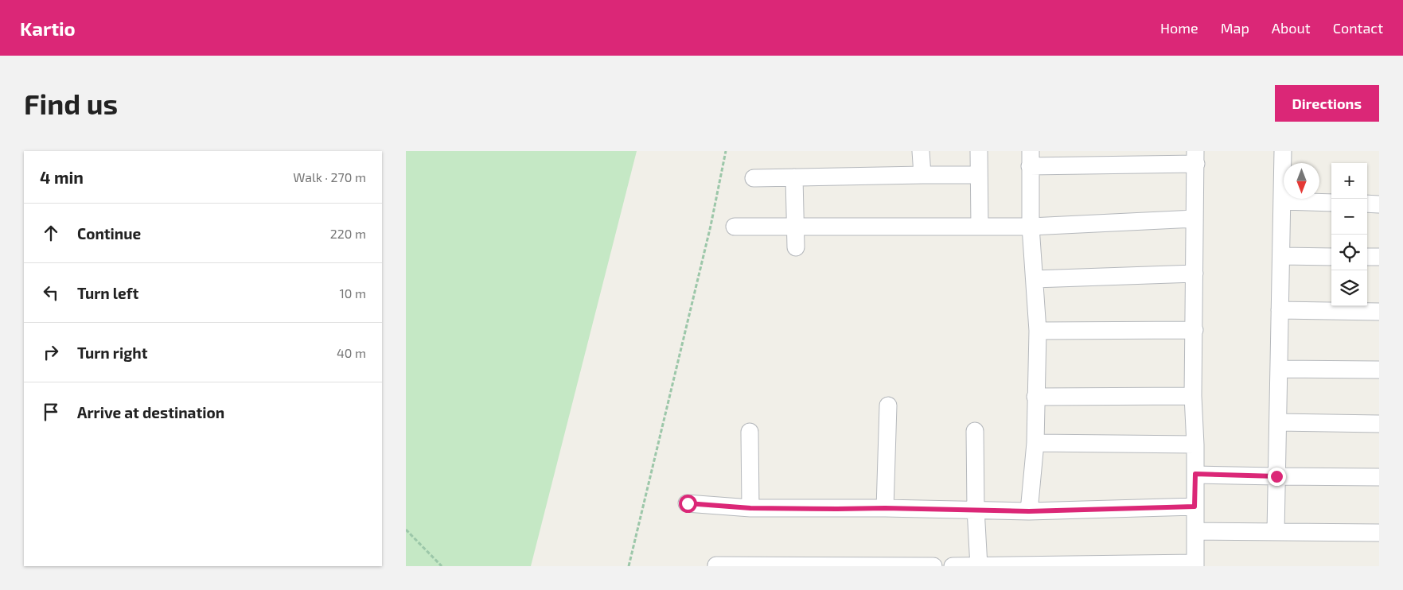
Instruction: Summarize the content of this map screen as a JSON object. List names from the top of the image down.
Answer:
{
  "north": "bottom",
  "page": {
    "header": "Kartio",
    "nav": [
      "Home",
      "Map",
      "About",
      "Contact"
    ],
    "buttons": "Directions",
    "title": "Find us",
    "heading": ["4 min", "Walk · 270 m"],
    "map_buttons": ["+", "−"],
    "list": [
      ["Continue", "220 m"],
      ["Turn left", "10 m"],
      ["Turn right", "40 m"],
      "Arrive at destination"
    ]
  }
}
